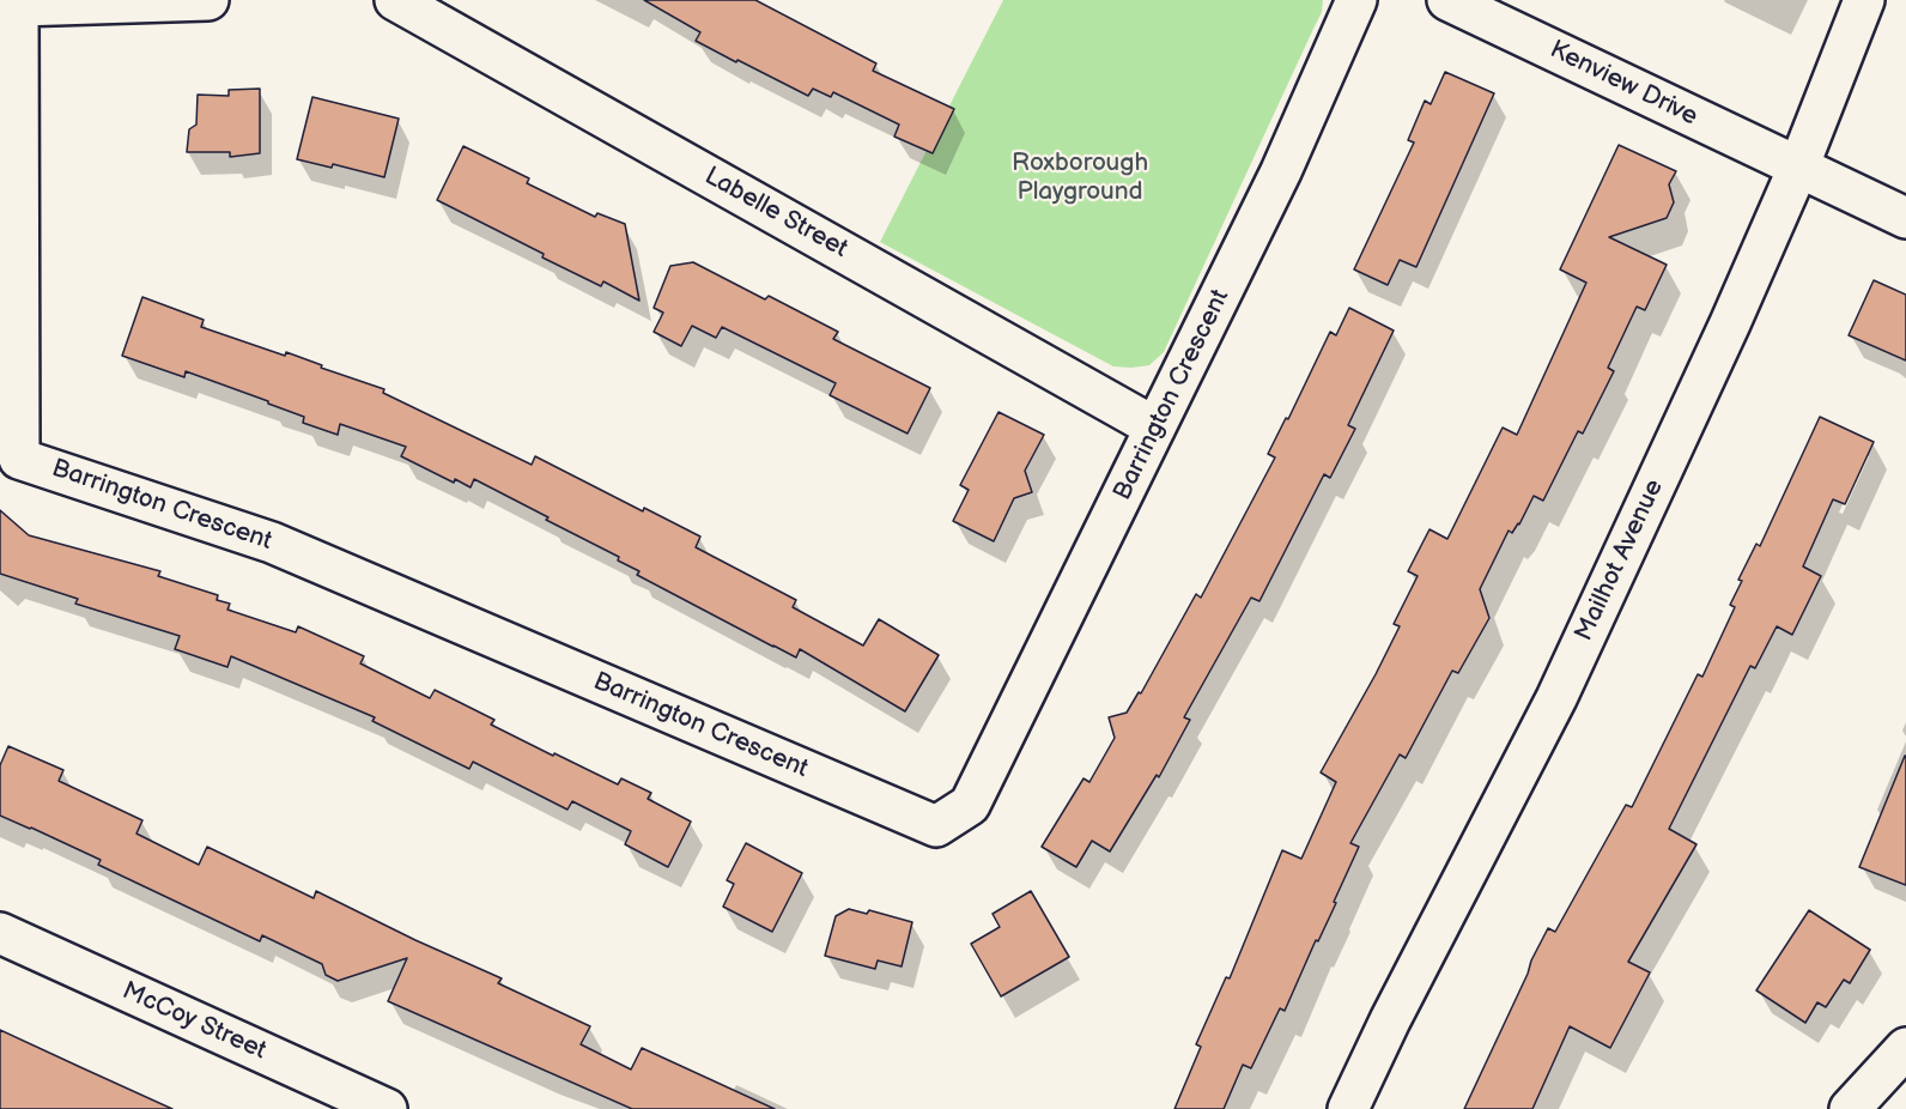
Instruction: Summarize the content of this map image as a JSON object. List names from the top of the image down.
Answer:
{
  "streets": {
    "street": [
      "Kenview Drive",
      "Labelle Street",
      "Barrington Crescent",
      "Mailhot Avenue",
      "McCoy Street"
    ]
  },
  "crossings": [
    ["Kenview Drive", "Mailhot Avenue"],
    ["Labelle Street", "Barrington Crescent"]
  ],
  "parks": ["Roxborough Playground"]
}
